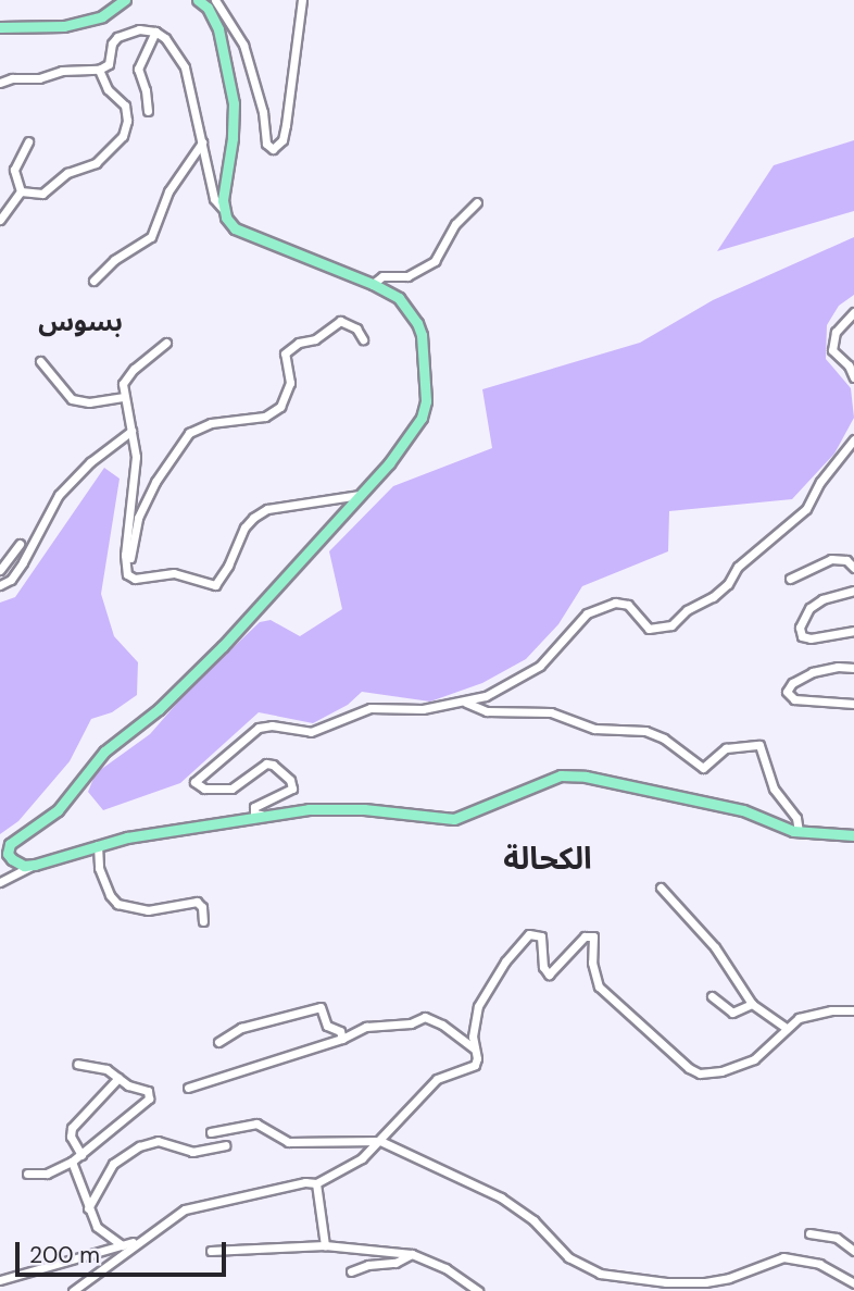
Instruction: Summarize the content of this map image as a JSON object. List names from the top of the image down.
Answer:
{
  "districts": ["بسوس", "الكحالة"],
  "scale_bar": "200 m"
}
